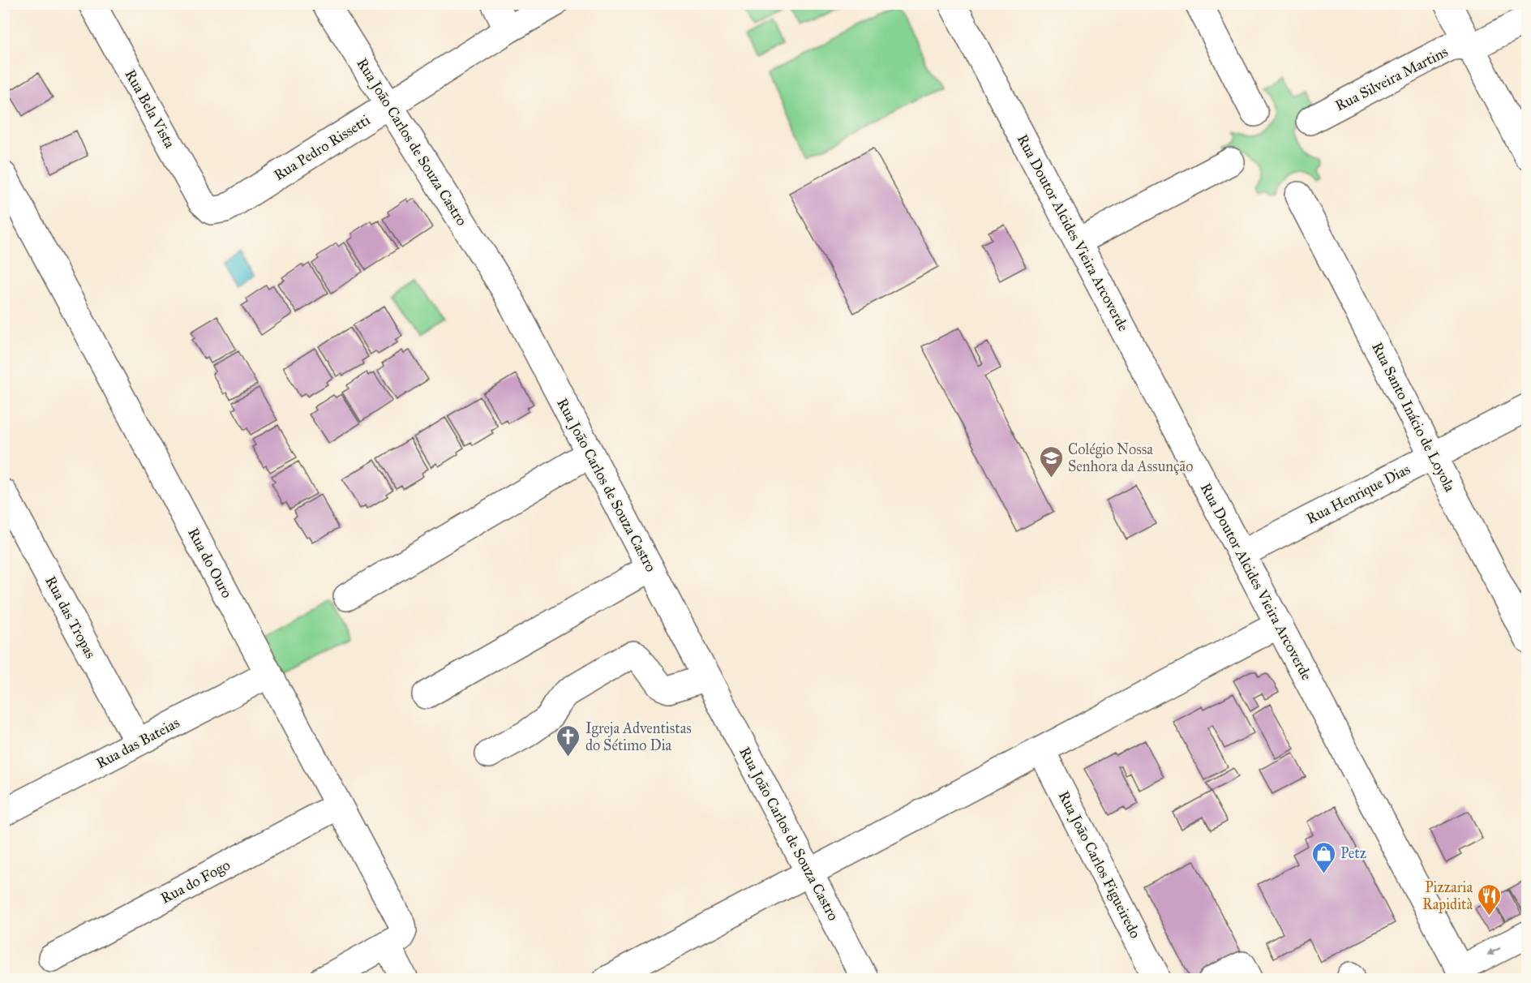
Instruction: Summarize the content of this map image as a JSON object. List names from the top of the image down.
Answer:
{
  "streets": {
    "street": [
      "Rua Silveira Martins",
      "Rua Bela Vista",
      "Rua João Carlos de Souza Castro",
      "Rua Pedro Rissetti",
      "Rua Doutor Alcides Vieira Arcoverde",
      "Rua Santo Inácio de Loyola",
      "Rua Henrique Dias",
      "Rua do Ouro",
      "Rua das Tropas",
      "Rua das Bateias",
      "Rua João Carlos Figueiredo",
      "Rua do Fogo"
    ]
  },
  "crossings": [
    ["Rua Bela Vista", "Rua Pedro Rissetti"],
    ["Rua João Carlos de Souza Castro", "Rua Pedro Rissetti"],
    ["Rua Doutor Alcides Vieira Arcoverde", "Rua Henrique Dias"],
    ["Rua Santo Inácio de Loyola", "Rua Henrique Dias"],
    ["Rua do Ouro", "Rua das Bateias"],
    ["Rua do Ouro", "Rua do Fogo"],
    ["Rua das Tropas", "Rua das Bateias"]
  ],
  "places": {
    "school or university": ["Colégio Nossa Senhora da Assunção"],
    "church": ["Igreja Adventistas do Sétimo Dia"],
    "shop": ["Petz"],
    "restaurant": ["Pizzaria Rapidità"]
  }
}
